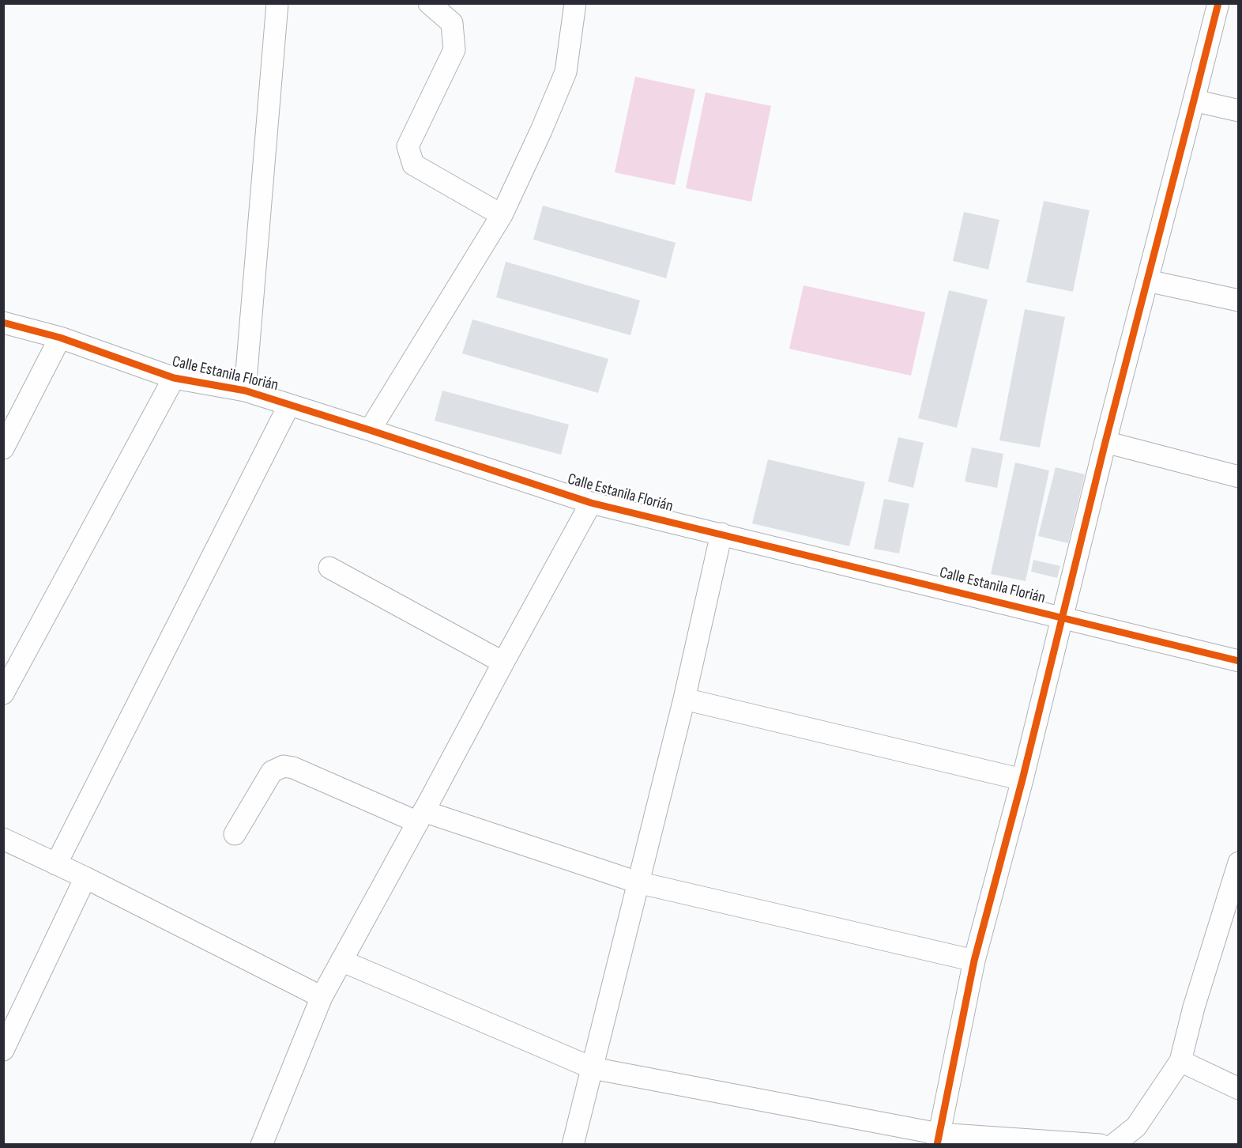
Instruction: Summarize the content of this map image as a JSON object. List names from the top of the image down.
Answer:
{
  "streets": {
    "street": ["Calle Estanila Florián"]
  }
}
